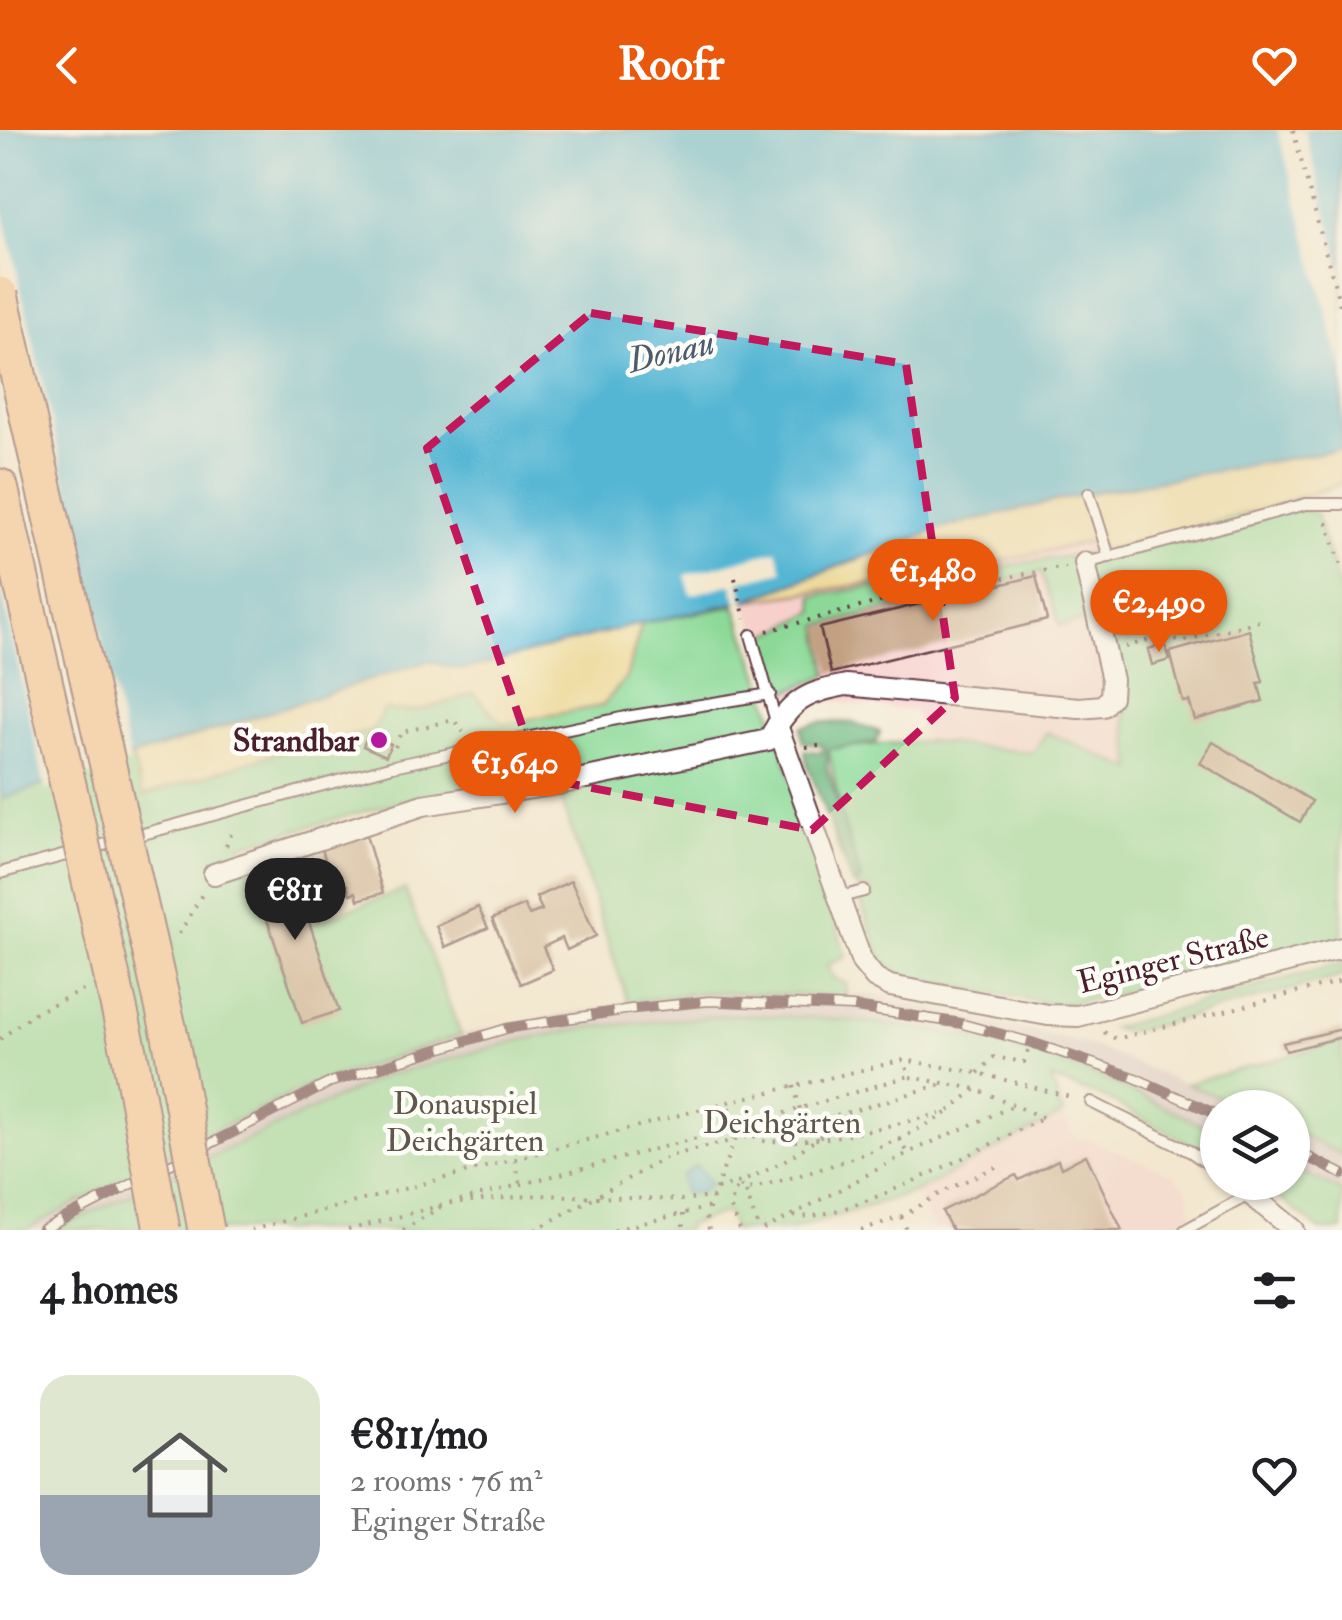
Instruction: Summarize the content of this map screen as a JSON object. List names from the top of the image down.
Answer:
{
  "streets": {
    "street": ["Eginger Straße"]
  },
  "water": ["Donau"],
  "parks": ["Donauspiel Deichgärten", "Deichgärten"],
  "places": ["Strandbar"],
  "page": {
    "header": "Roofr",
    "price": [
      "€1,480",
      "€2,490",
      "€1,640",
      "€811"
    ],
    "heading": "4 homes",
    "list": [
      {
        "name": "€811/mo",
        "note": "2 rooms · 76 m² · Eginger Straße"
      }
    ]
  }
}
